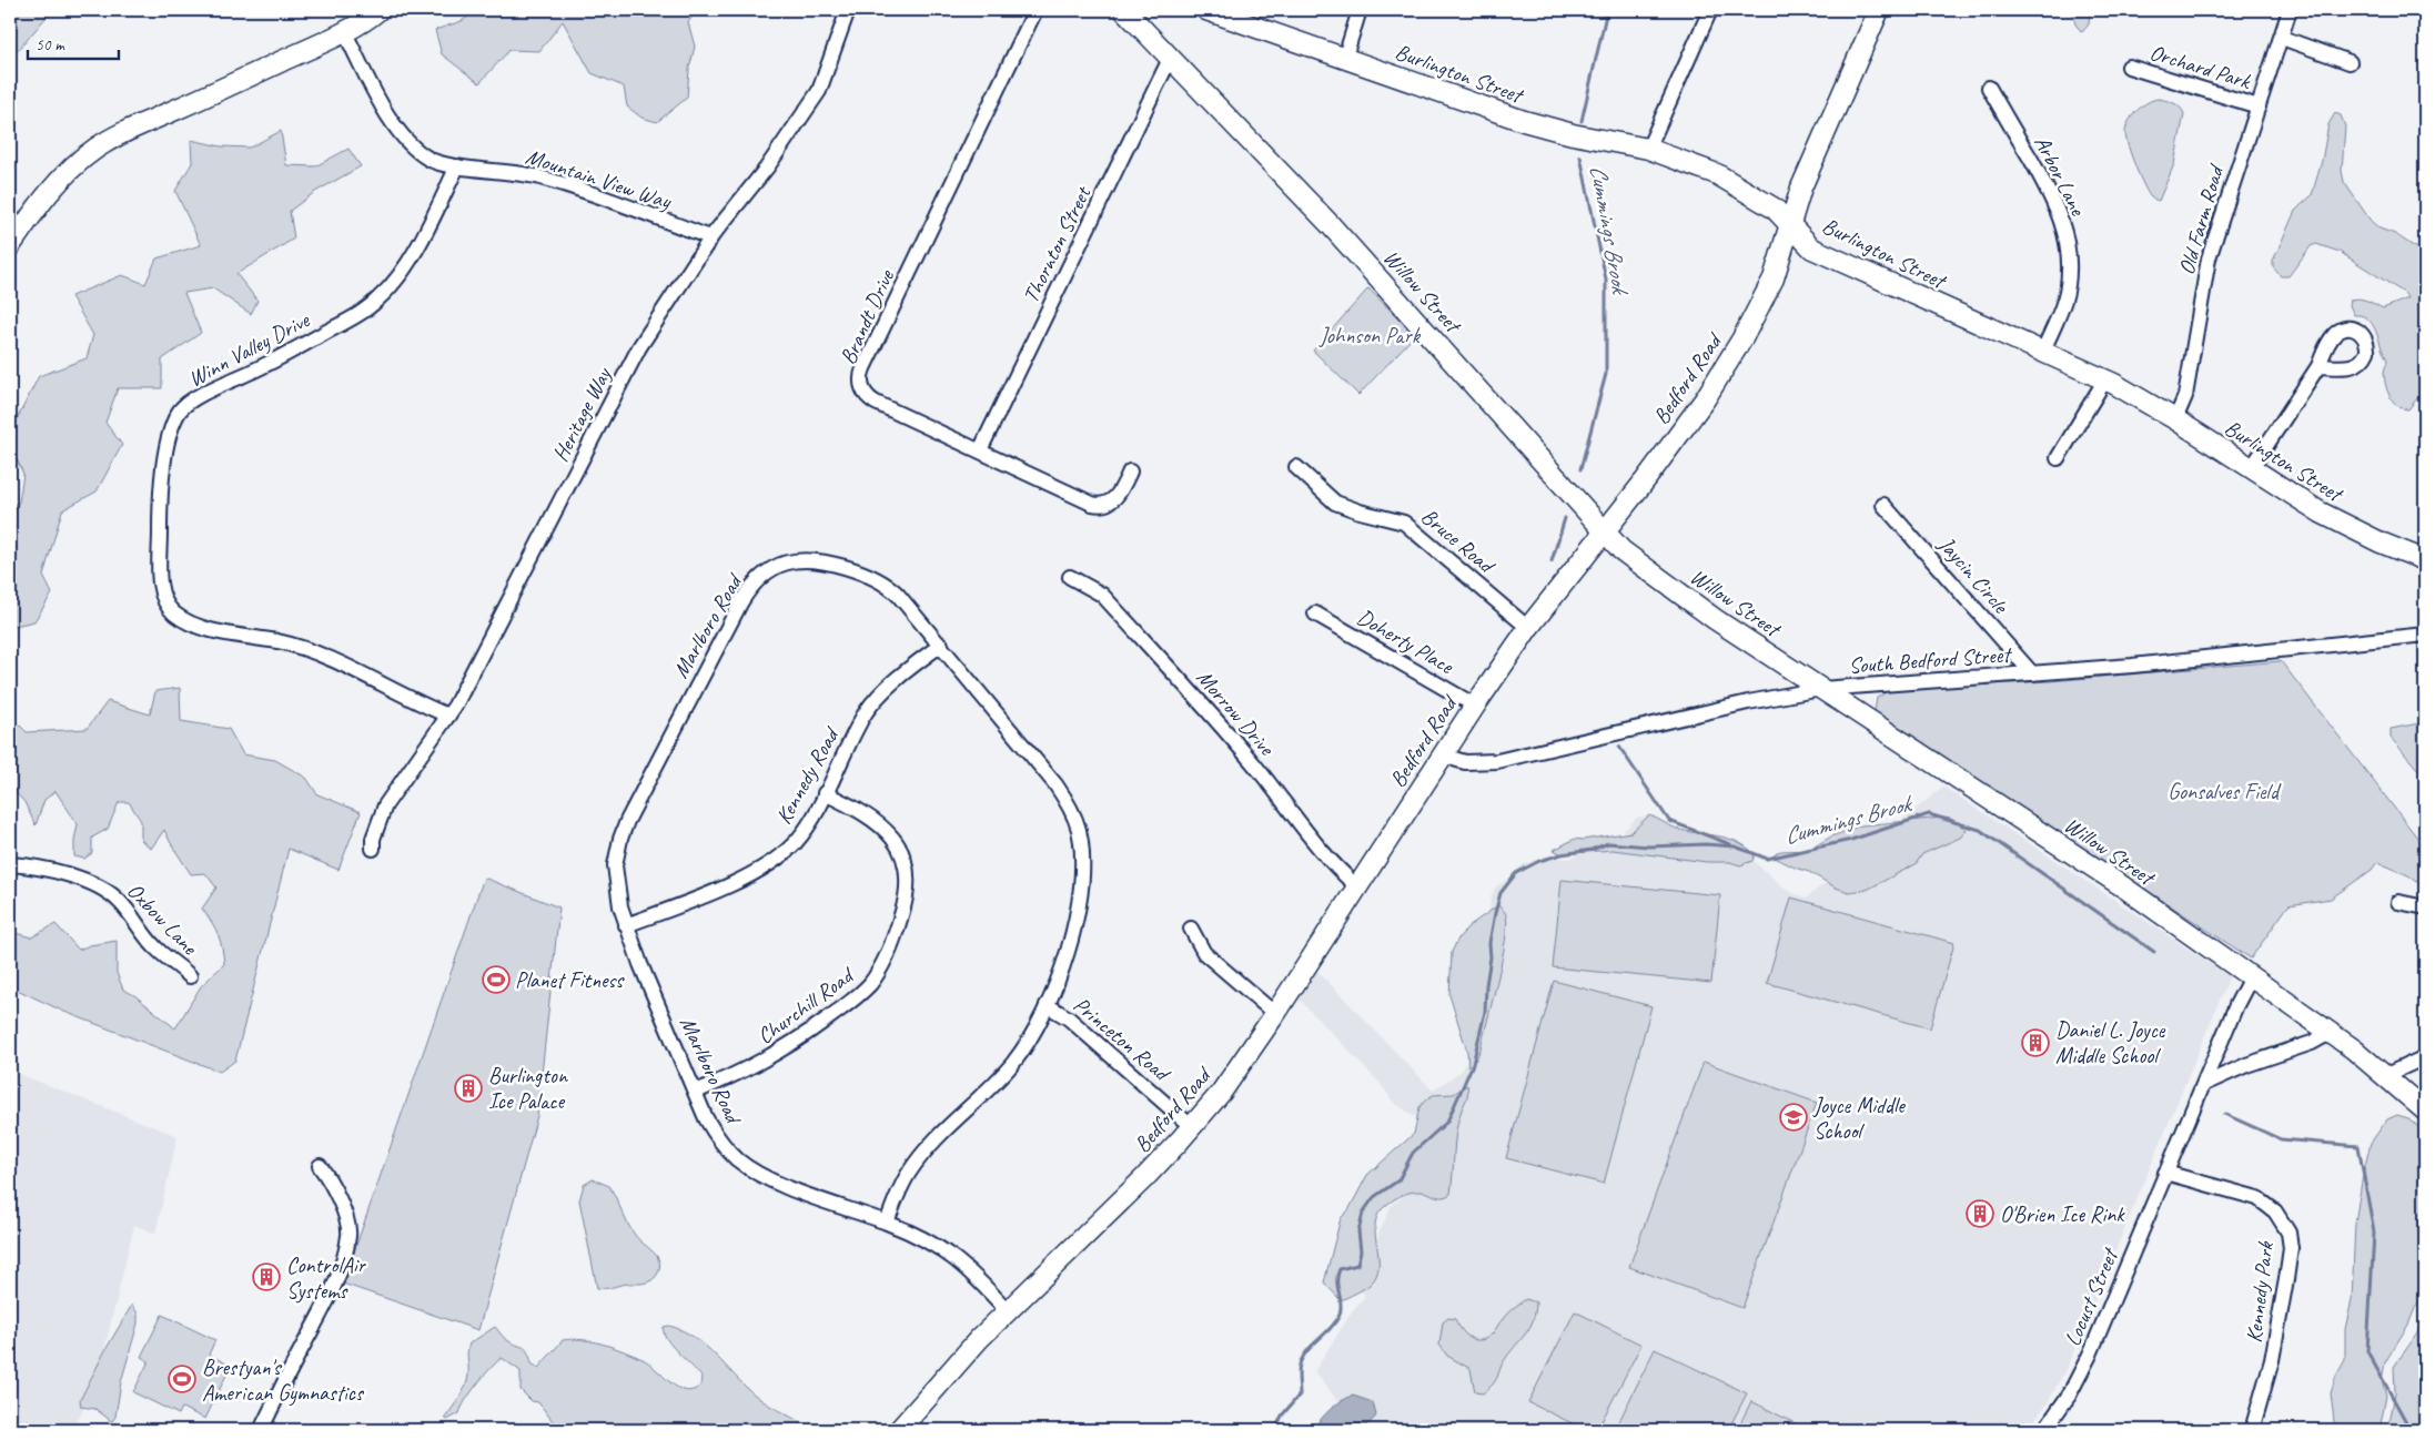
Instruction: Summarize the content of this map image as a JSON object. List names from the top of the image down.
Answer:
{
  "streets": {
    "street": [
      "Orchard Park",
      "Burlington Street",
      "Arbor Lane",
      "Mountain View Way",
      "Old Farm Road",
      "Thornton Street",
      "Willow Street",
      "Brandt Drive",
      "Winn Valley Drive",
      "Bedford Road",
      "Heritage Way",
      "Bruce Road",
      "Jaycin Circle",
      "Marlboro Road",
      "Doherty Place",
      "South Bedford Street",
      "Morrow Drive",
      "Kennedy Road",
      "Oxbow Lane",
      "Churchill Road",
      "Princeton Road",
      "Kennedy Park",
      "Locust Street"
    ]
  },
  "crossings": [
    ["Orchard Park", "Old Farm Road"],
    ["Burlington Street", "Arbor Lane"],
    ["Burlington Street", "Old Farm Road"],
    ["Burlington Street", "Bedford Road"],
    ["Mountain View Way", "Winn Valley Drive"],
    ["Mountain View Way", "Heritage Way"],
    ["Thornton Street", "Willow Street"],
    ["Thornton Street", "Brandt Drive"],
    ["Willow Street", "Bedford Road"],
    ["Willow Street", "South Bedford Street"],
    ["Willow Street", "Locust Street"],
    ["Winn Valley Drive", "Heritage Way"],
    ["Bedford Road", "Bruce Road"],
    ["Bedford Road", "Marlboro Road"],
    ["Bedford Road", "Doherty Place"],
    ["Bedford Road", "South Bedford Street"],
    ["Bedford Road", "Morrow Drive"],
    ["Bedford Road", "Princeton Road"],
    ["Jaycin Circle", "South Bedford Street"],
    ["Marlboro Road", "Kennedy Road"],
    ["Marlboro Road", "Churchill Road"],
    ["Marlboro Road", "Princeton Road"],
    ["Kennedy Road", "Churchill Road"],
    ["Kennedy Park", "Locust Street"]
  ],
  "water": ["Cummings Brook"],
  "parks": ["Johnson Park", "Gonsalves Field"],
  "places": {
    "sports": ["Planet Fitness", "Brestyan's American Gymnastics"],
    "building": [
      "Daniel L. Joyce Middle School",
      "Burlington Ice Palace",
      "O'Brien Ice Rink",
      "ControlAir Systems"
    ],
    "school or university": ["Joyce Middle School"]
  },
  "scale_bar": "50 m"
}
